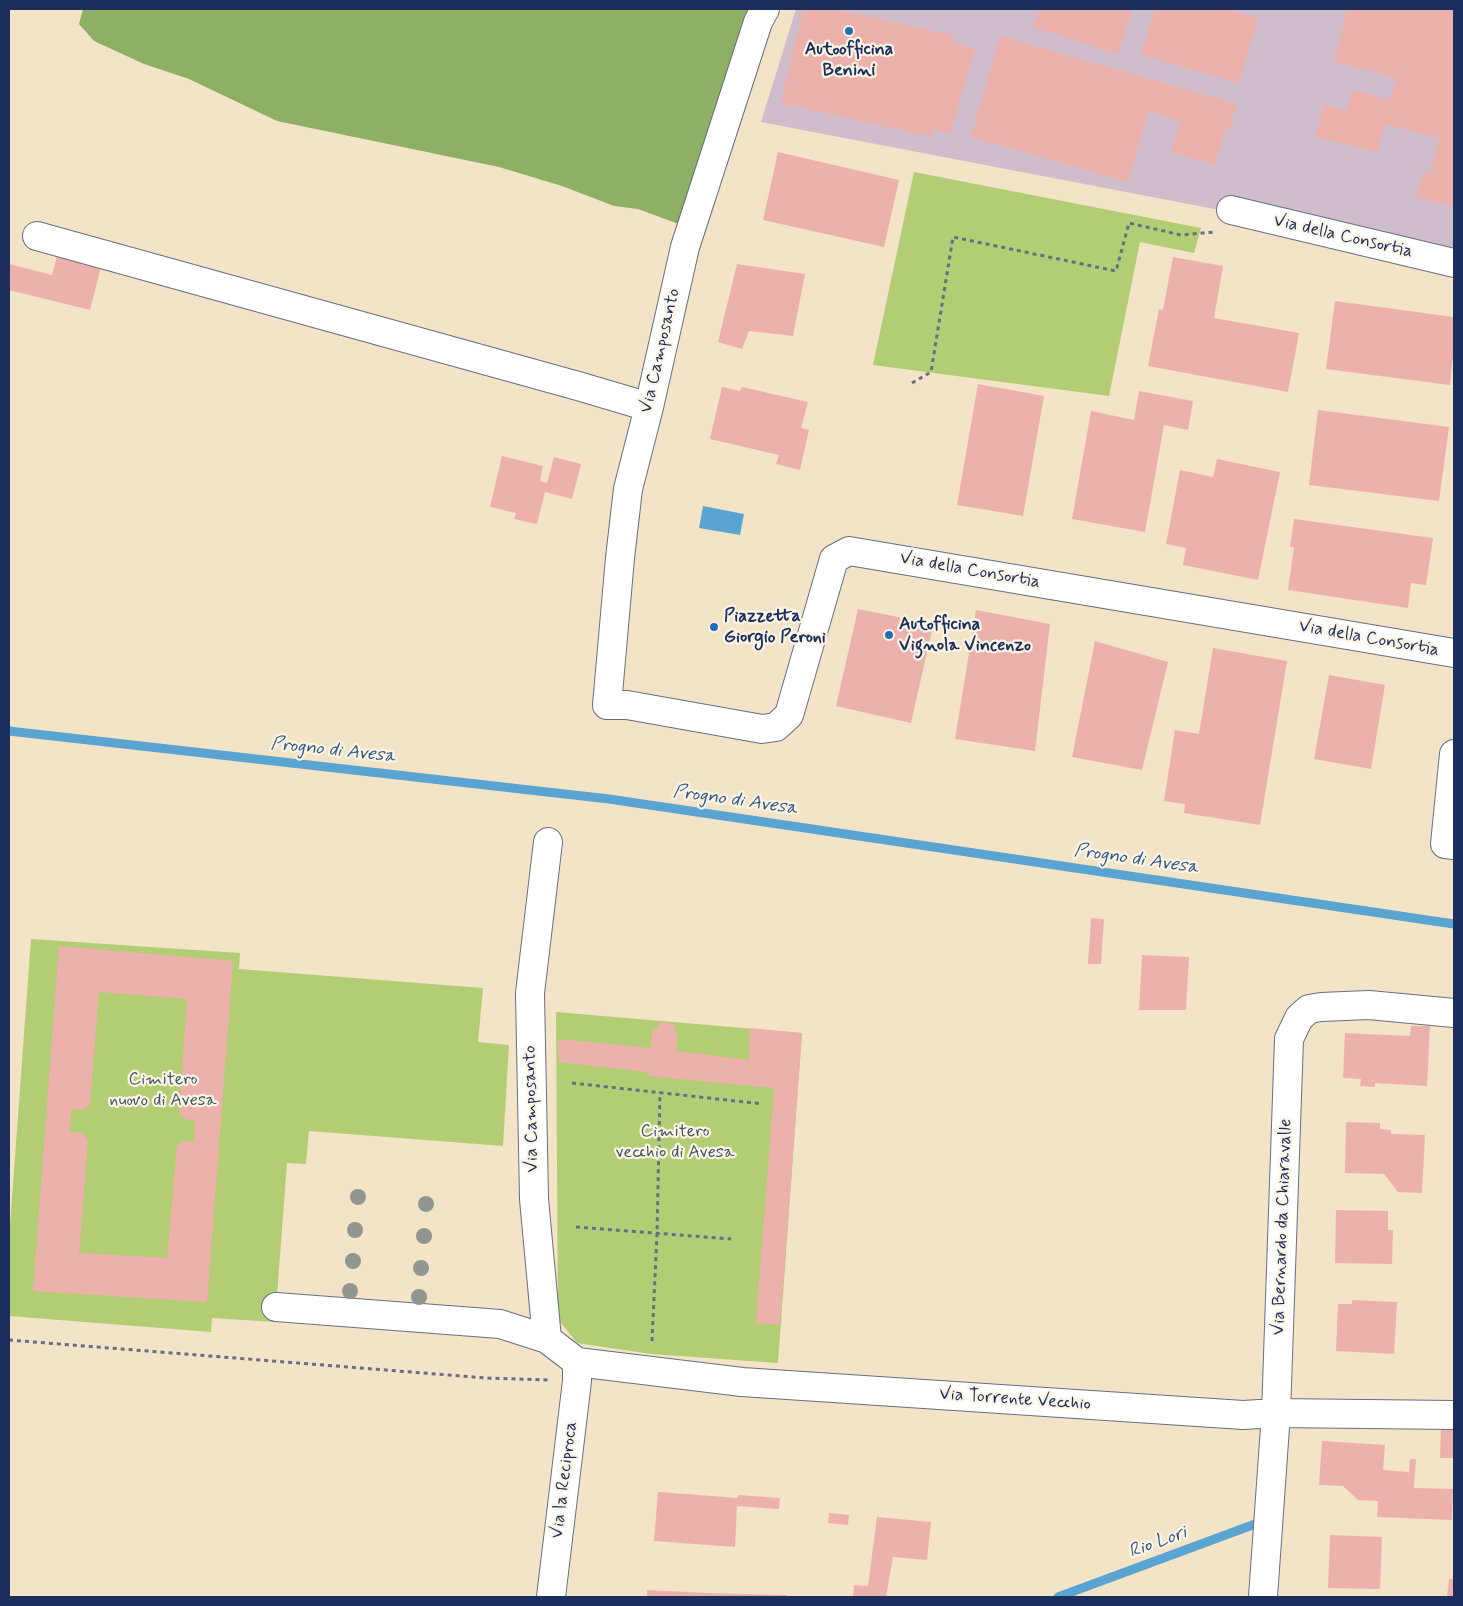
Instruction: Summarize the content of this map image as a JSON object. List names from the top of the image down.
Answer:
{
  "streets": {
    "street": [
      "Via della Consortia",
      "Via Camposanto",
      "Via Bernardo da Chiaravalle",
      "Via Torrente Vecchio",
      "Via la Reciproca"
    ]
  },
  "crossings": [
    ["Via della Consortia", "Via Camposanto"],
    ["Via Bernardo da Chiaravalle", "Via Torrente Vecchio"],
    ["Via Torrente Vecchio", "Via la Reciproca"]
  ],
  "water": ["Progno di Avesa", "Rio Lori"],
  "parks": ["Cimitero nuovo di Avesa", "Cimitero vecchio di Avesa"],
  "places": ["Autoofficina Benini", "Piazzetta Giorgio Peroni", "Autofficina Vignola Vincenzo"]
}
